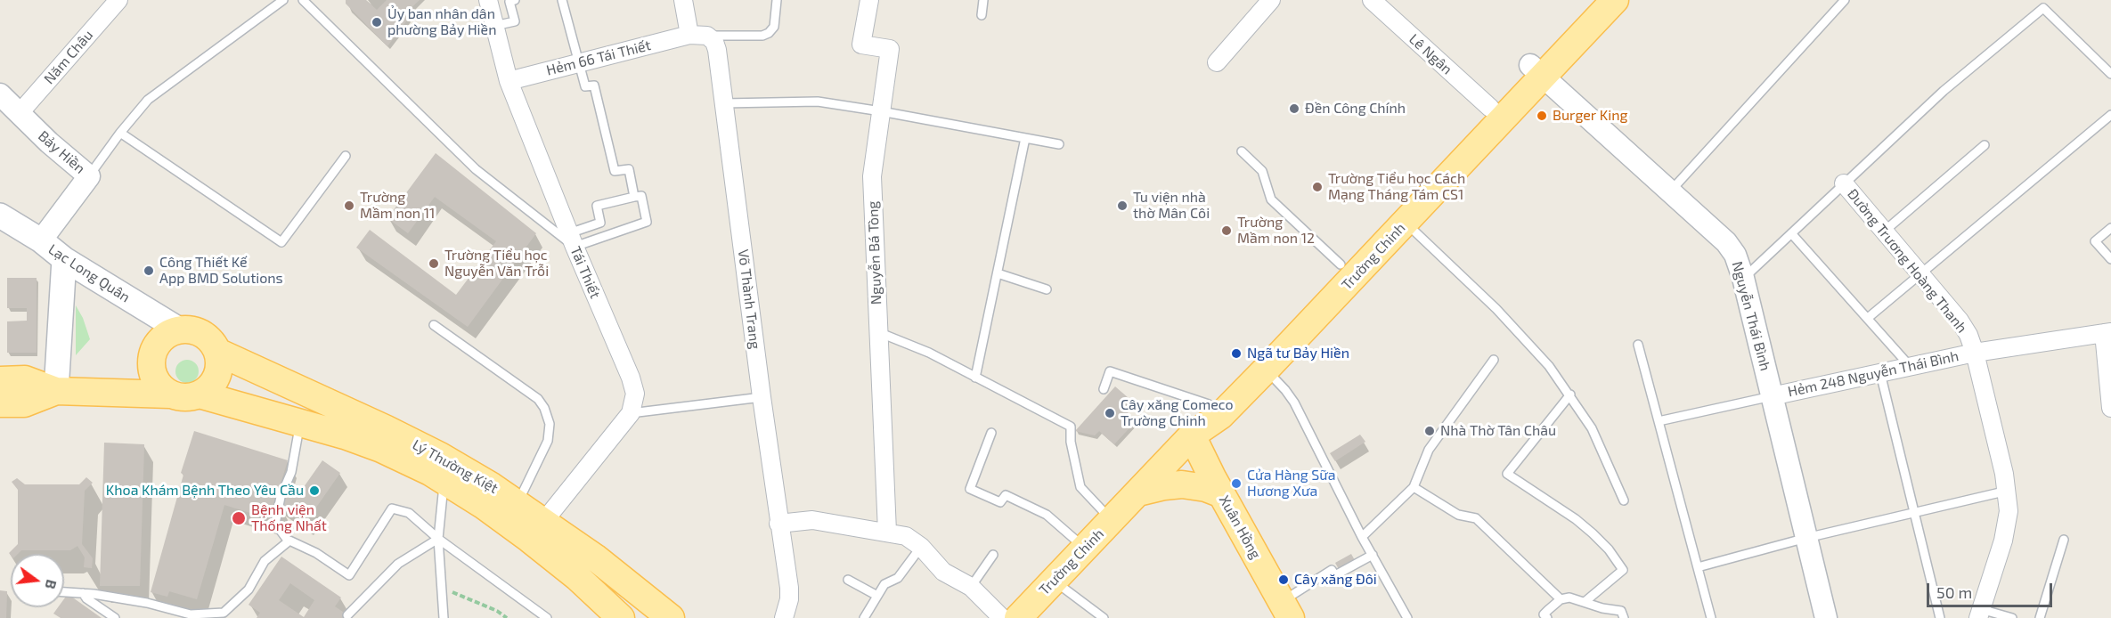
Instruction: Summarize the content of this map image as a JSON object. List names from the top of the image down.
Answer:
{
  "streets": {
    "main road": [
      "Trường Chinh",
      "Lạc Long Quân",
      "Lý Thường Kiệt",
      "Xuân Hồng"
    ],
    "street": [
      "Lê Ngân",
      "Năm Châu",
      "Hẻm 66 Tái Thiết",
      "Bảy Hiền",
      "Nguyễn Bá Tòng",
      "Đường Trương Hoàng Thanh",
      "Tái Thiết",
      "Võ Thành Trang",
      "Nguyễn Thái Bình",
      "Hẻm 248 Nguyễn Thái Bình"
    ]
  },
  "crossings": [
    ["Lê Ngân", "Trường Chinh"],
    ["Năm Châu", "Bảy Hiền"],
    ["Hẻm 66 Tái Thiết", "Tái Thiết"],
    ["Bảy Hiền", "Lạc Long Quân"],
    ["Trường Chinh", "Nguyễn Thái Bình"],
    ["Trường Chinh", "Xuân Hồng"],
    ["Đường Trương Hoàng Thanh", "Hẻm 248 Nguyễn Thái Bình"],
    ["Lạc Long Quân", "Lý Thường Kiệt"],
    ["Nguyễn Thái Bình", "Hẻm 248 Nguyễn Thái Bình"]
  ],
  "places": [
    "Ủy ban nhân dân phường Bảy Hiền",
    "Đền Công Chính",
    "Burger King",
    "Trường Tiểu học Cách Mạng Tháng Tám CS1",
    "Trường Mầm non 11",
    "Tu viện nhà thờ Mân Côi",
    "Trường Mầm non 12",
    "Trường Tiểu học Nguyễn Văn Trỗi",
    "Công Thiết Kế App BMD Solutions",
    "Ngã tư Bảy Hiền",
    "Cây xăng Comeco Trường Chinh",
    "Nhà Thờ Tân Châu",
    "Cửa Hàng Sữa Hương Xưa",
    "Khoa Khám Bệnh Theo Yêu Cầu",
    "Bệnh viện Thống Nhất",
    "Cây xăng Đôi"
  ],
  "scale_bar": "50 m",
  "north": "right"
}
